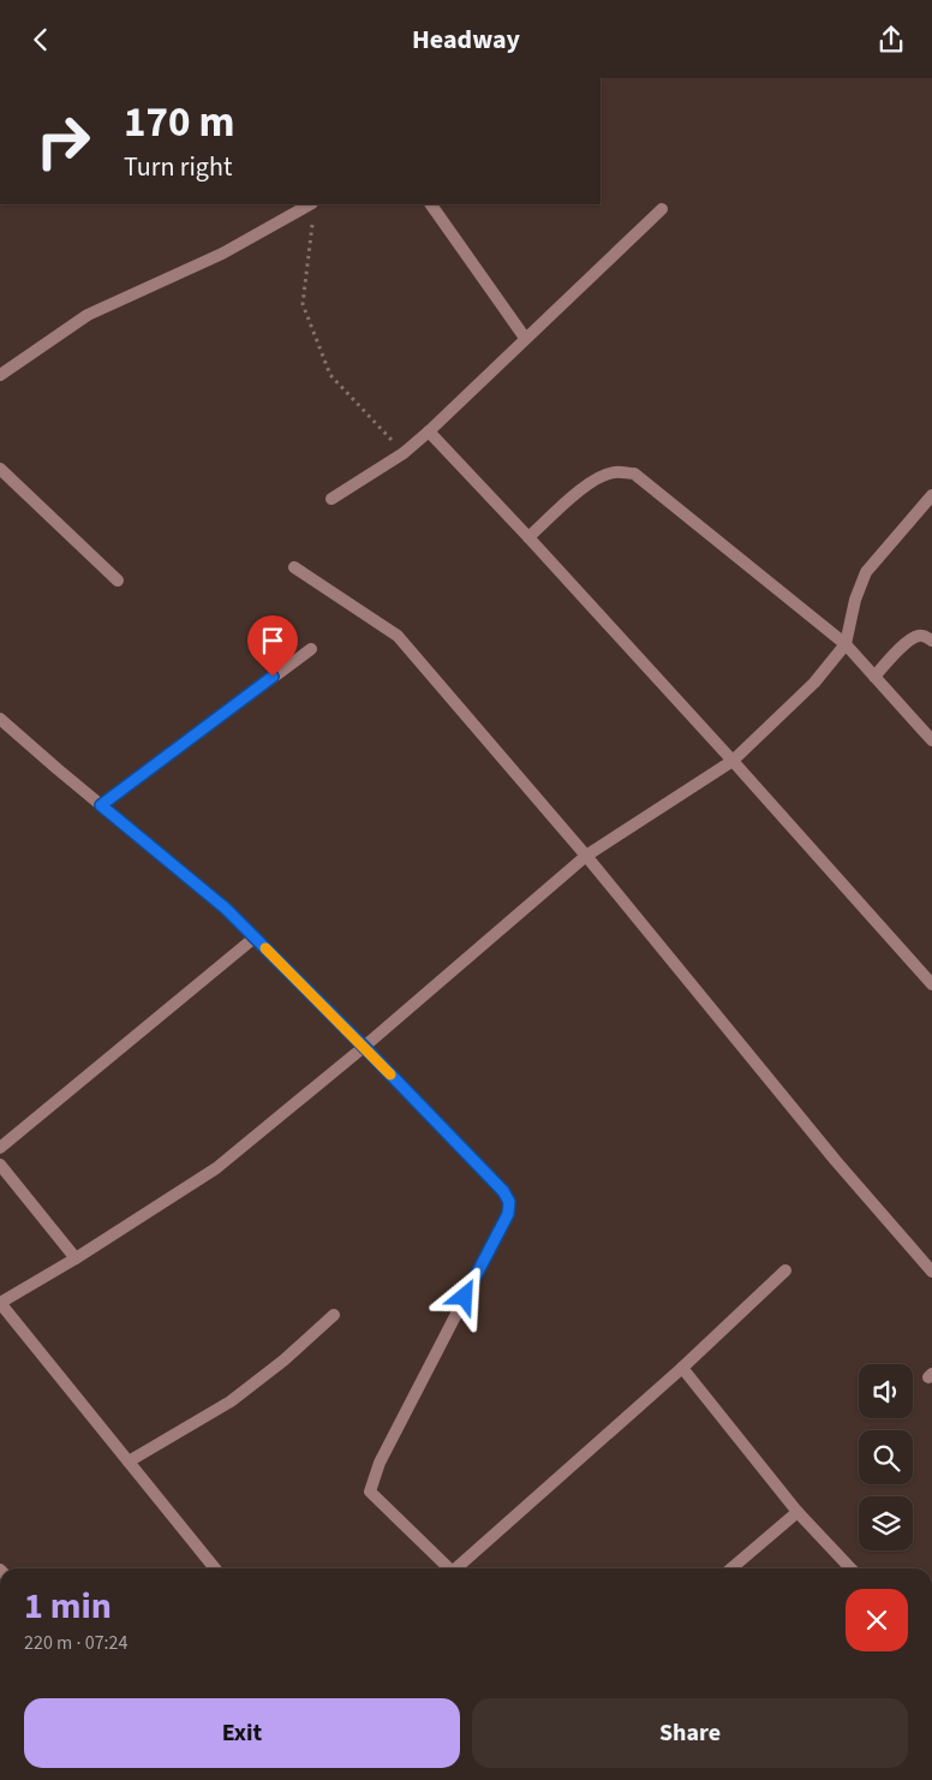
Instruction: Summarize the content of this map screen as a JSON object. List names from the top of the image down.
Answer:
{
  "page": {
    "header": "Headway",
    "turn": ["170 m", "Turn right"],
    "heading": ["1 min", "220 m · 07:24"],
    "buttons": ["Exit", "Share"]
  }
}
